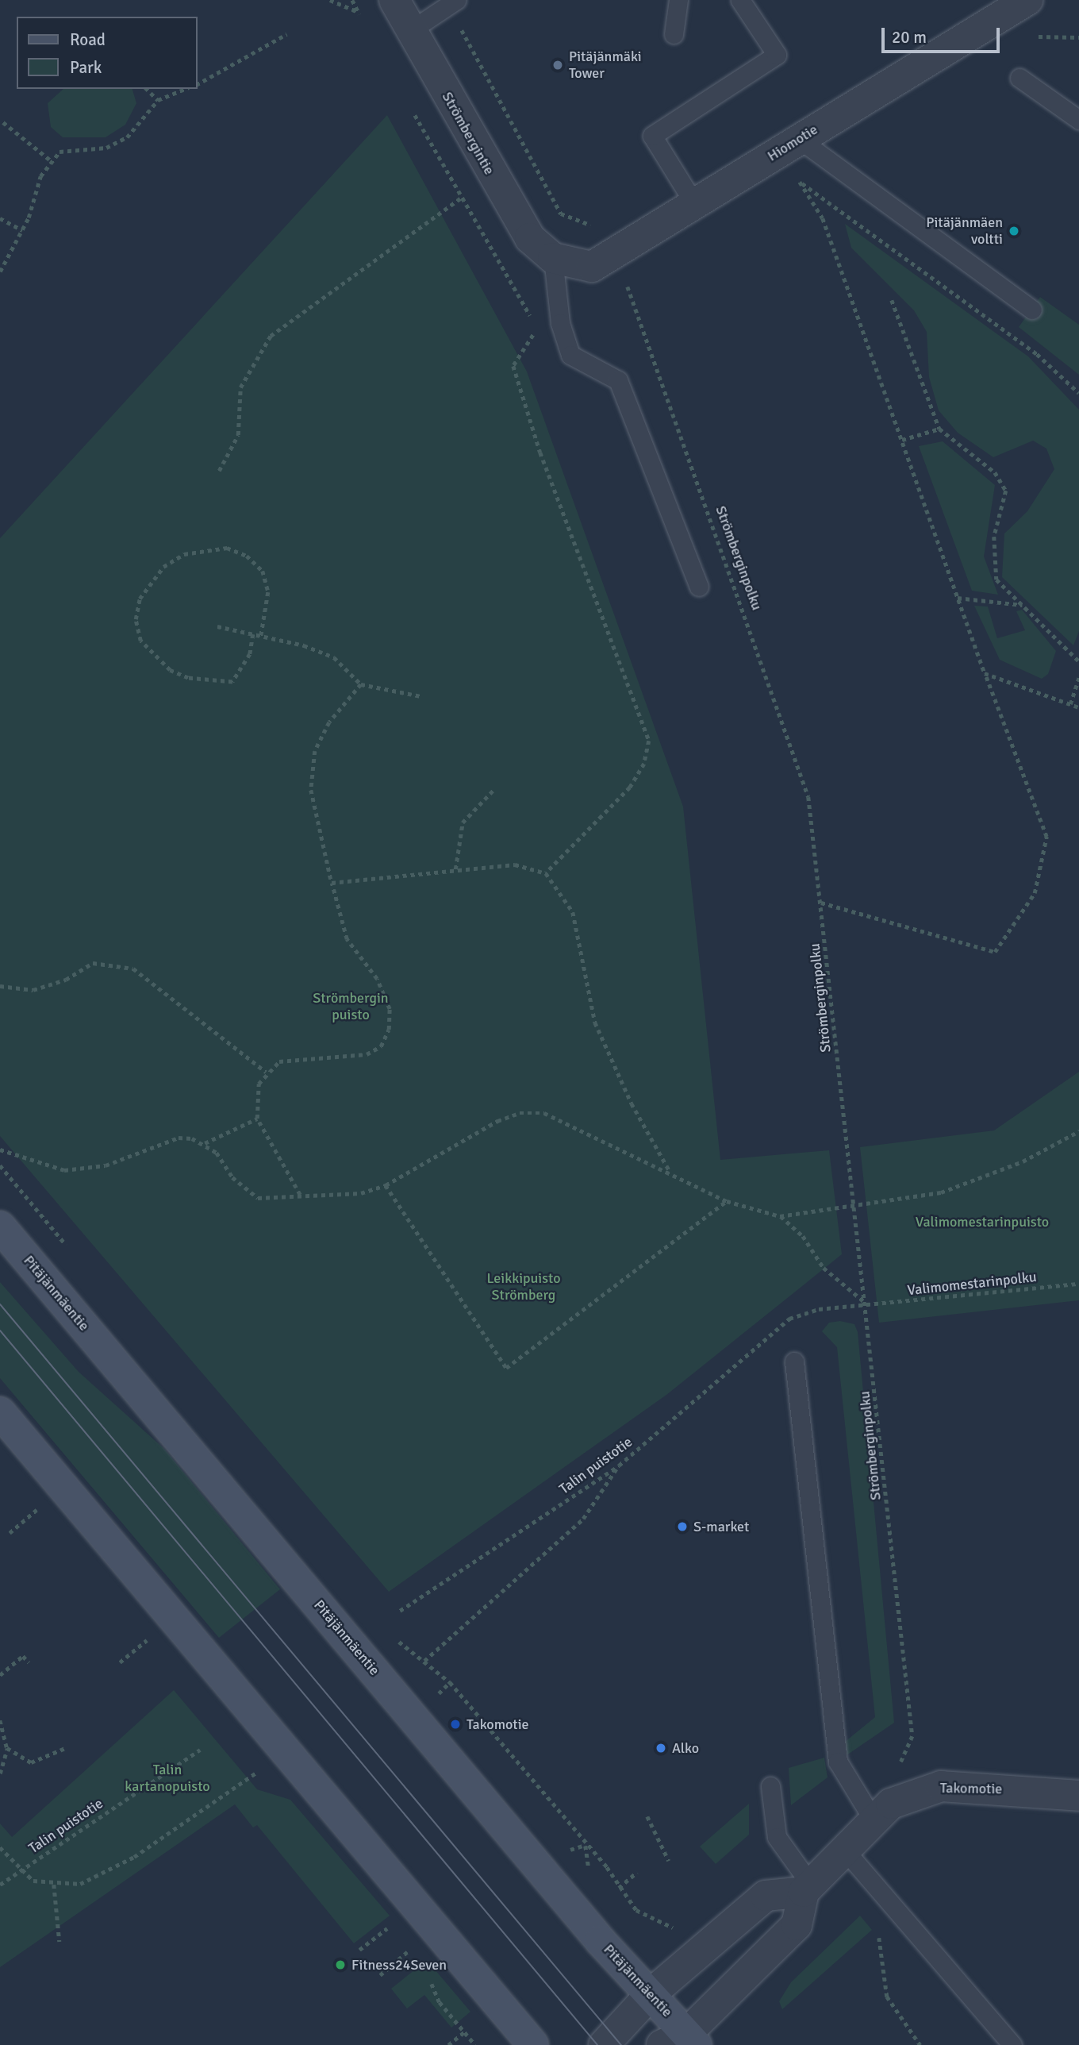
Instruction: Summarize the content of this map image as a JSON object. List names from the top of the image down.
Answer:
{
  "streets": {
    "main road": ["Pitäjänmäentie"],
    "street": ["Strömbergintie", "Hiomotie", "Takomotie"],
    "path": ["Strömberginpolku", "Valimomestarinpolku", "Talin puistotie"]
  },
  "crossings": [
    ["Strömbergintie", "Hiomotie"],
    ["Strömberginpolku", "Valimomestarinpolku"],
    ["Valimomestarinpolku", "Talin puistotie"]
  ],
  "parks": [
    "Strömbergin puisto",
    "Valimomestarinpuisto",
    "Leikkipuisto Strömberg",
    "Talin kartanopuisto"
  ],
  "places": [
    "Pitäjänmäki Tower",
    "Pitäjänmäen voltti",
    "S-market",
    "Takomotie",
    "Alko",
    "Fitness24Seven"
  ],
  "legend": ["Road", "Park"],
  "scale_bar": "20 m"
}
